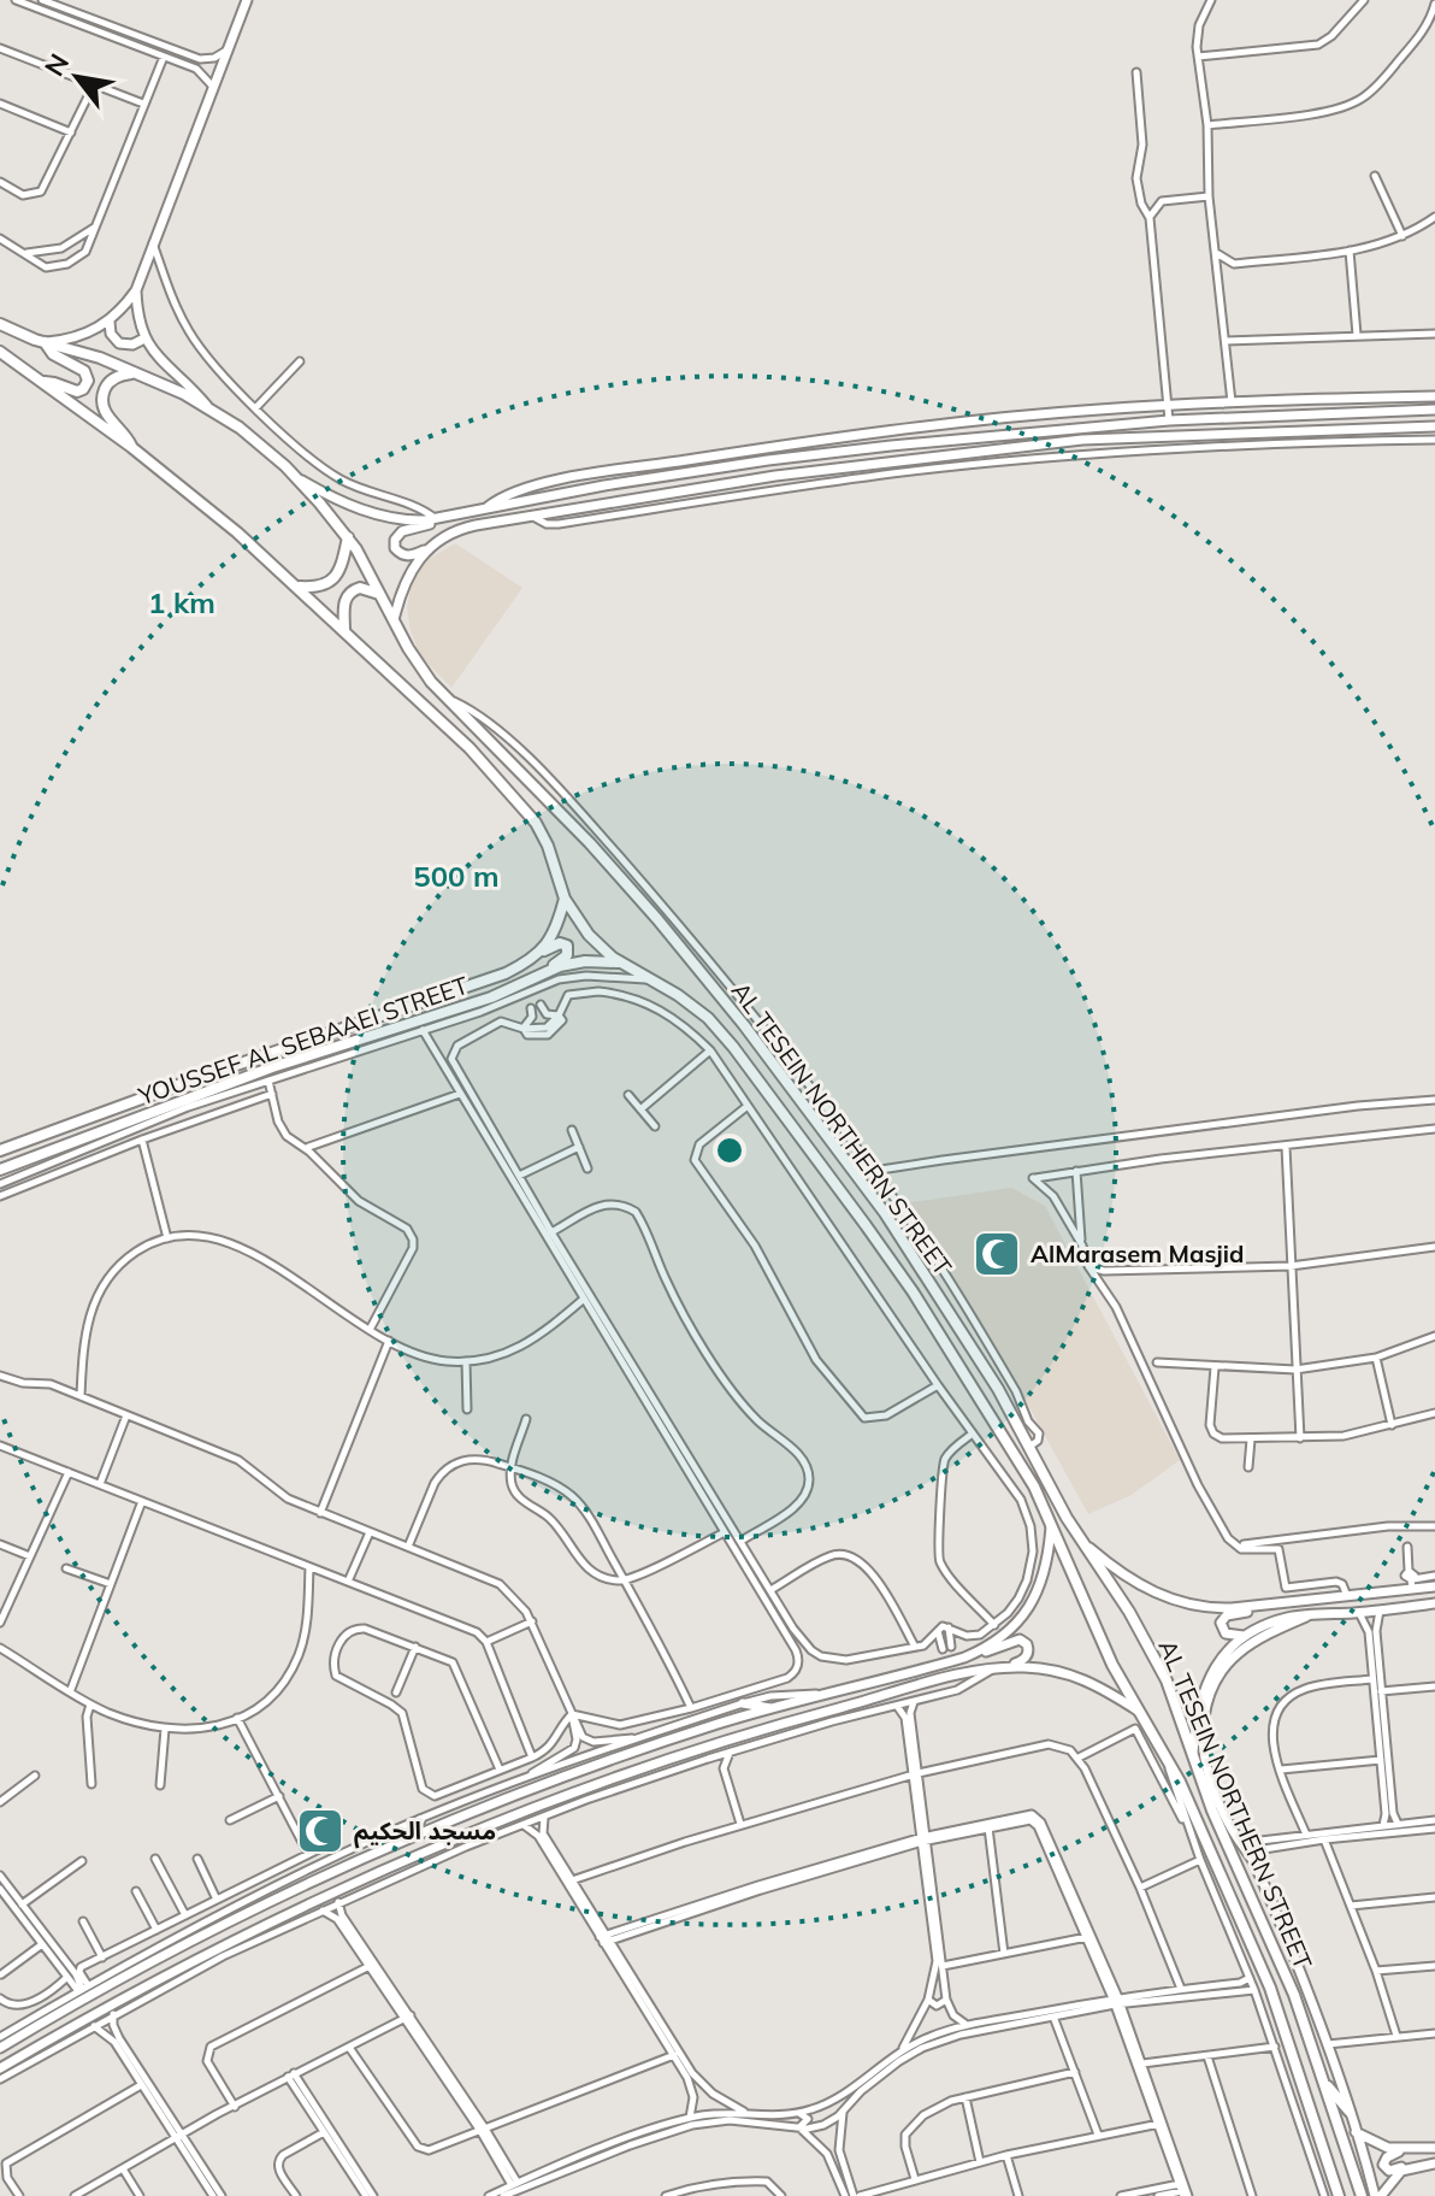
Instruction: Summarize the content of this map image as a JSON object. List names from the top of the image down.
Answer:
{
  "streets": {
    "main road": ["YOUSSEF AL SEBAAEI STREET", "AL TESEIN NORTHERN STREET"]
  },
  "crossings": [
    ["YOUSSEF AL SEBAAEI STREET", "AL TESEIN NORTHERN STREET"]
  ],
  "places": {
    "mosque": ["AlMarasem Masjid", "مسجد الحكيم"]
  },
  "north": "top left",
  "rings": ["1 km", "500 m"]
}
